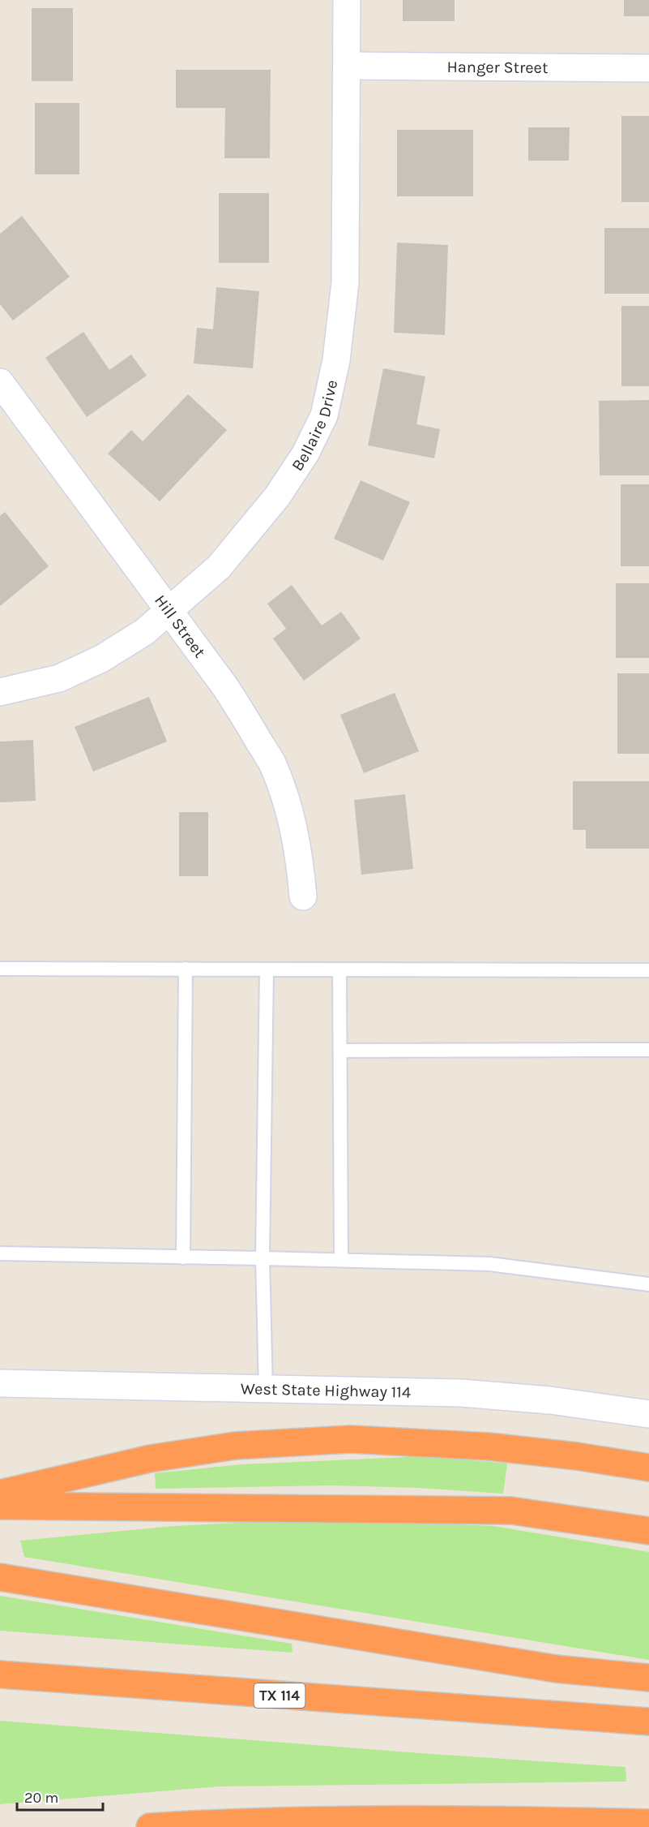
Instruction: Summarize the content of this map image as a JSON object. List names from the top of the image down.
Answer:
{
  "streets": {
    "highway": ["TX 114"],
    "street": [
      "Hanger Street",
      "Bellaire Drive",
      "Hill Street",
      "West State Highway 114"
    ]
  },
  "crossings": [
    ["Hanger Street", "Bellaire Drive"],
    ["Bellaire Drive", "Hill Street"]
  ],
  "scale_bar": "20 m"
}
